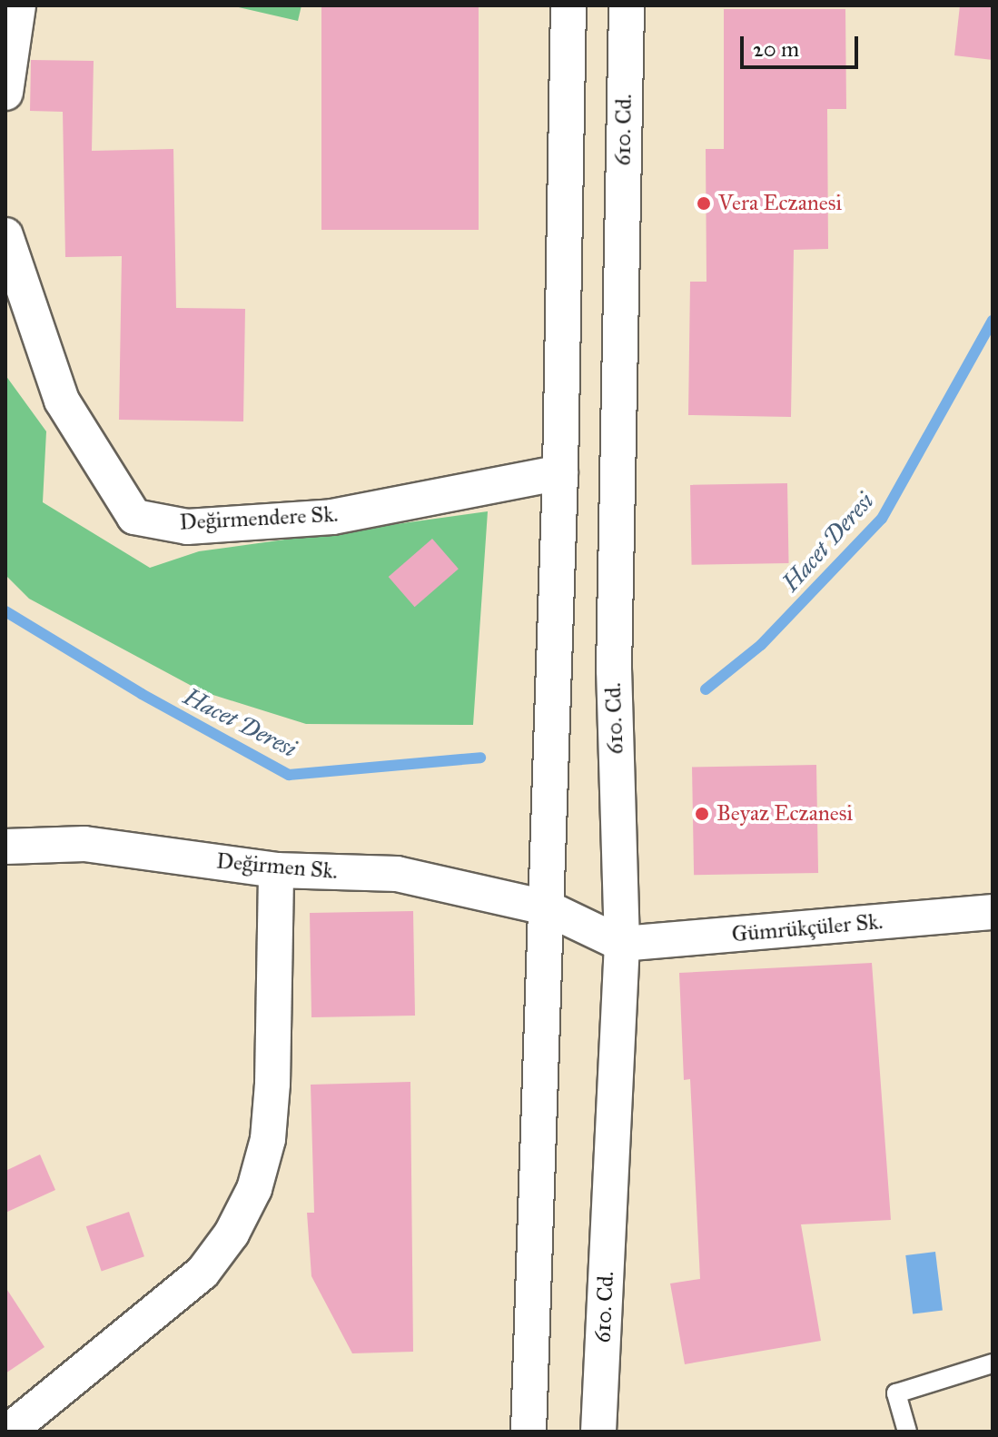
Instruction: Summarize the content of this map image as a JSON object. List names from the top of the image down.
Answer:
{
  "streets": {
    "street": [
      "610. Cd.",
      "Değirmendere Sk.",
      "Değirmen Sk.",
      "Gümrükçüler Sk."
    ]
  },
  "crossings": [
    ["610. Cd.", "Değirmen Sk."],
    ["610. Cd.", "Gümrükçüler Sk."],
    ["Değirmen Sk.", "Gümrükçüler Sk."]
  ],
  "water": ["Hacet Deresi"],
  "places": ["Vera Eczanesi", "Beyaz Eczanesi"],
  "scale_bar": "20 m"
}
